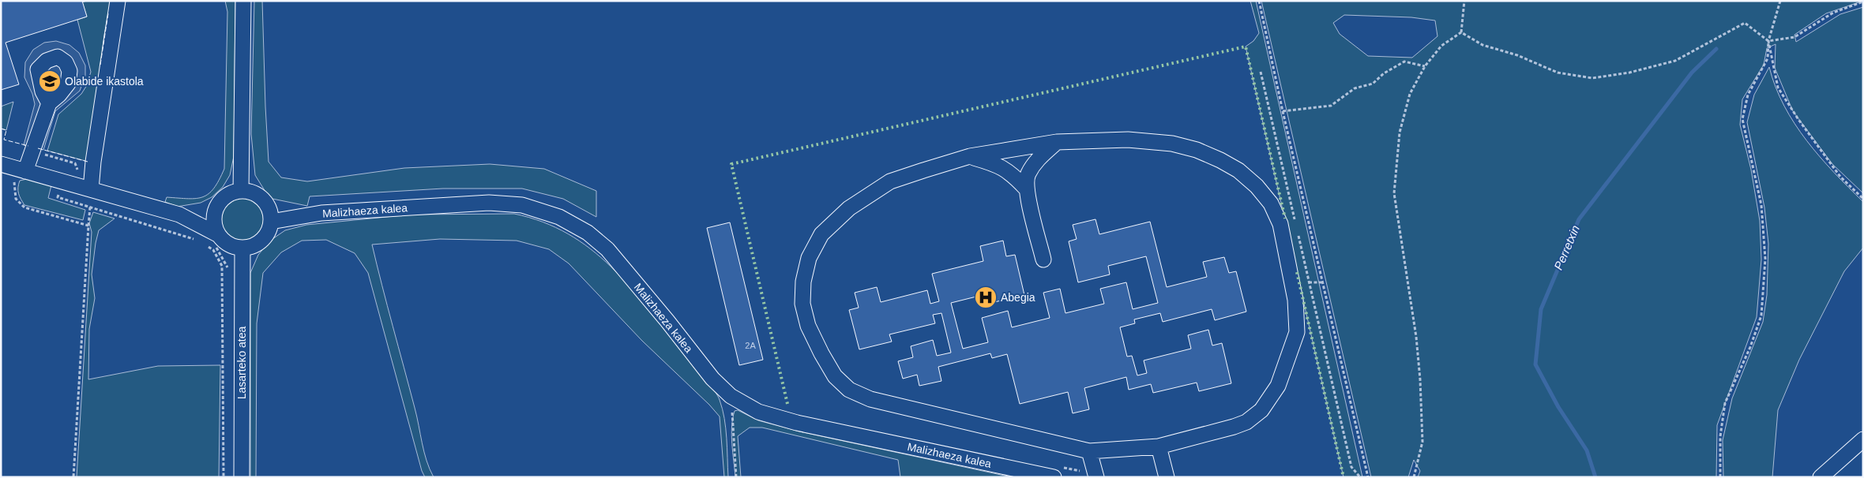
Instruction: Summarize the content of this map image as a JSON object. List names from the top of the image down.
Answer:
{
  "streets": {
    "street": ["Malizhaeza kalea", "Lasarteko atea"]
  },
  "crossings": [
    ["Malizhaeza kalea", "Lasarteko atea"]
  ],
  "water": ["Perretxin"],
  "places": {
    "school or university": ["Olabide ikastola"],
    "hospital": ["Abegia"]
  },
  "house_numbers": ["2A"]
}
